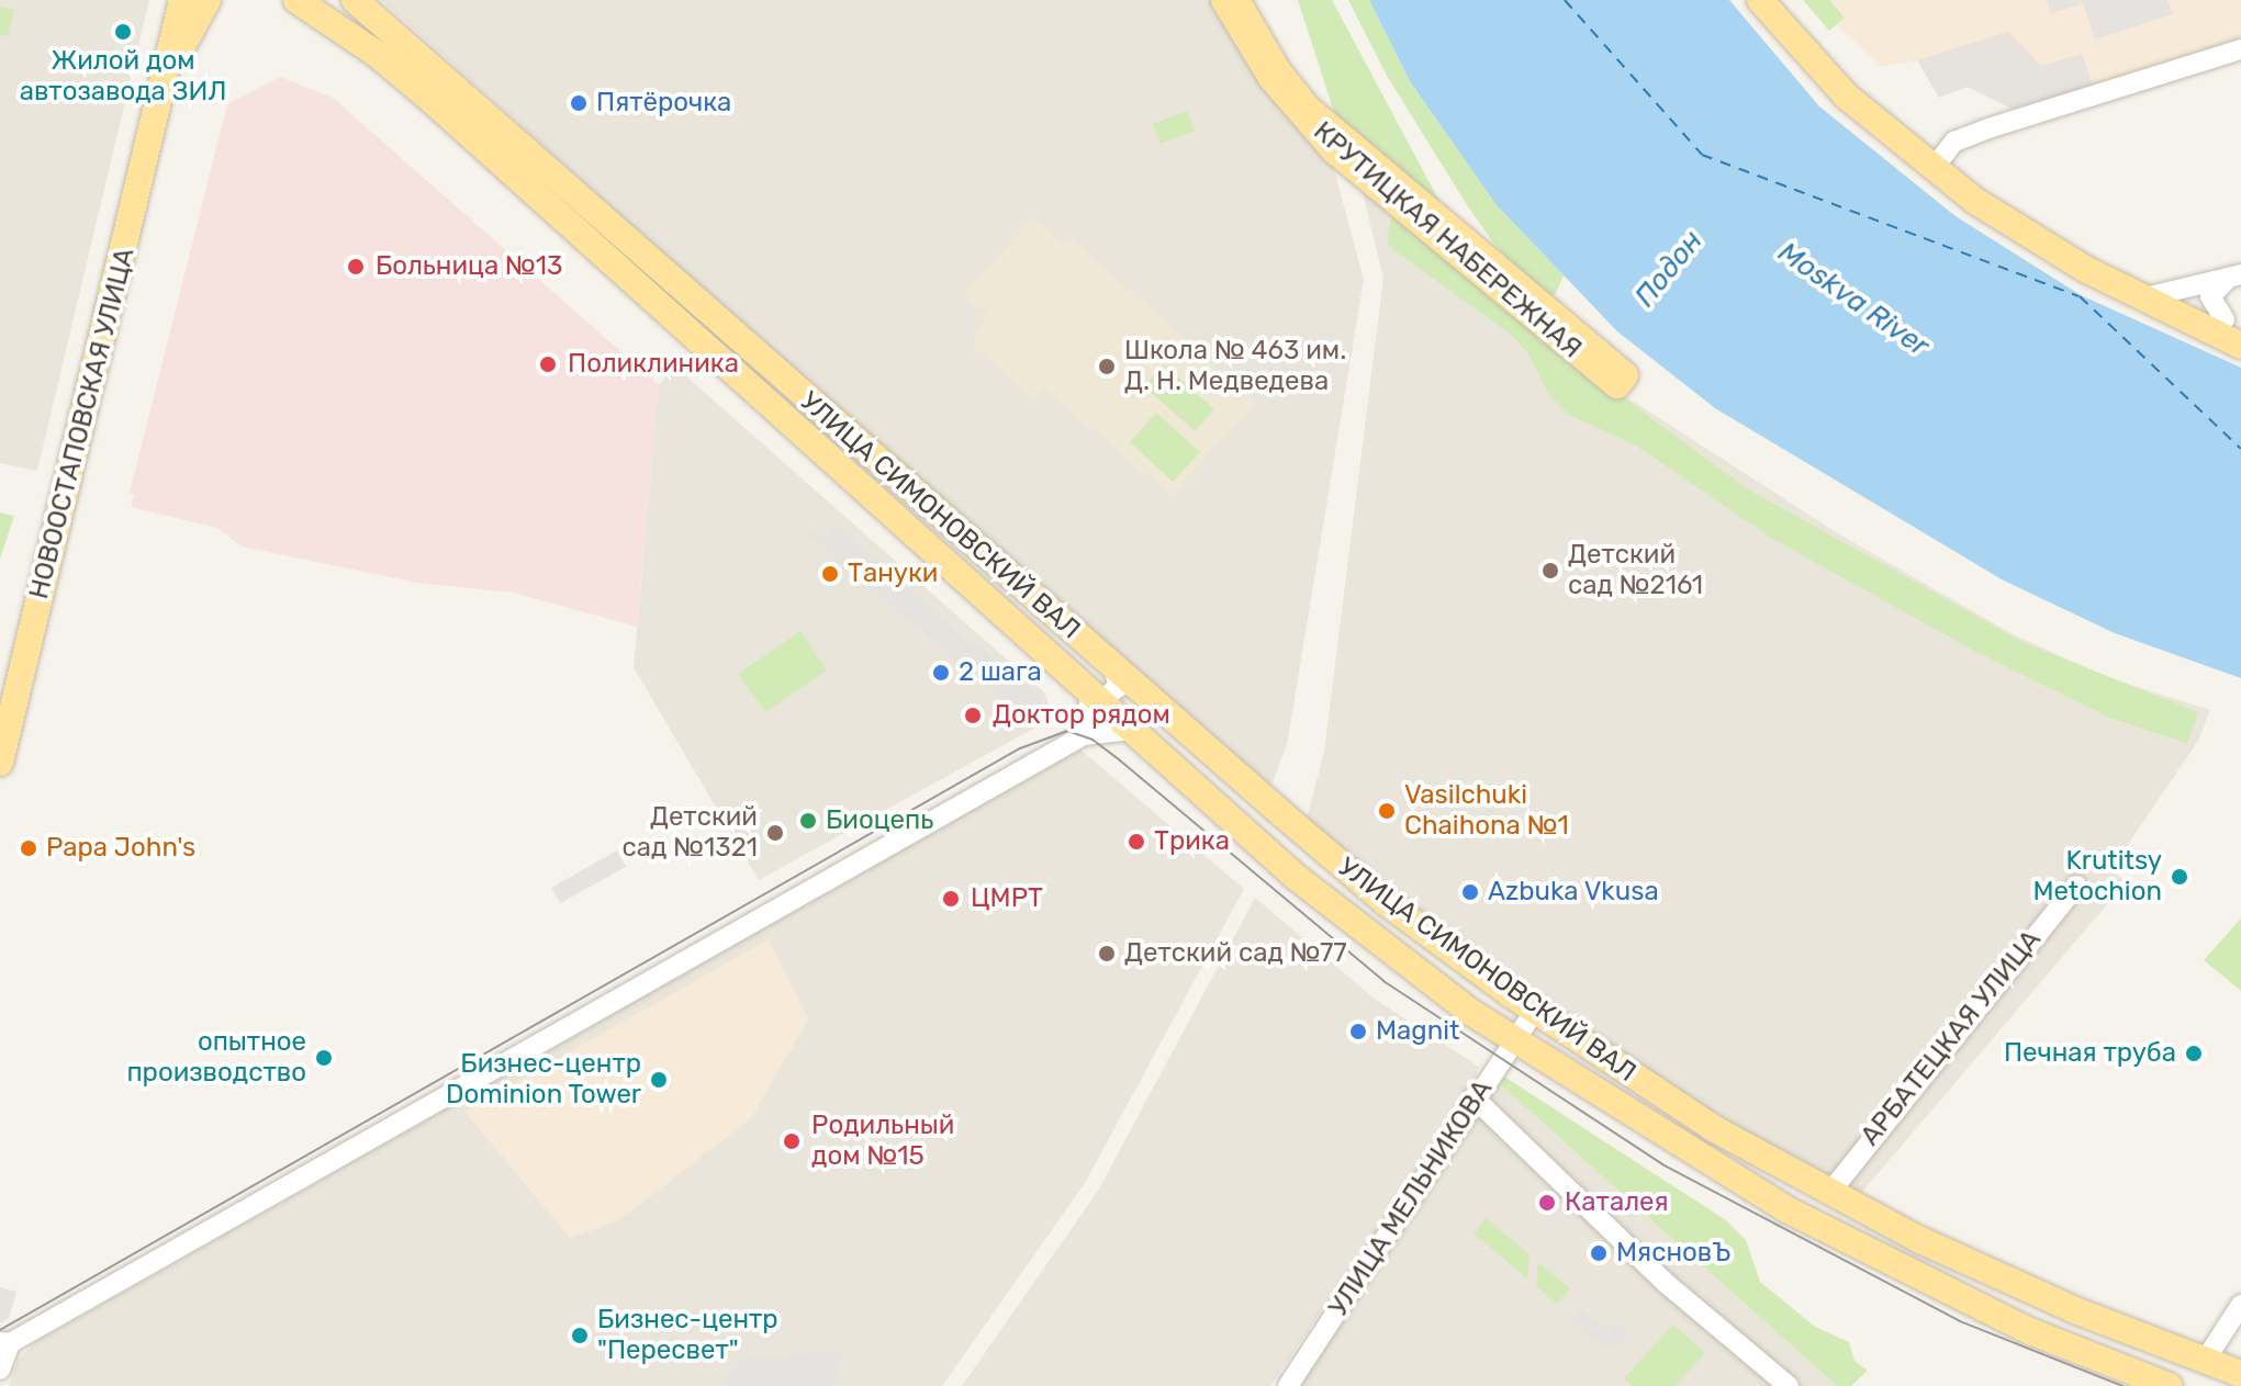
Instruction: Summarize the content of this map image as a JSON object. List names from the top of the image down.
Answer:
{
  "streets": {
    "main road": ["КРУТИЦКАЯ НАБЕРЕЖНАЯ", "НОВООСТАПОВСКАЯ УЛИЦА", "УЛИЦА СИМОНОВСКИЙ ВАЛ"],
    "street": ["АРБАТЕЦКАЯ УЛИЦА", "УЛИЦА МЕЛЬНИКОВА"]
  },
  "crossings": [
    ["УЛИЦА СИМОНОВСКИЙ ВАЛ", "АРБАТЕЦКАЯ УЛИЦА"],
    ["УЛИЦА СИМОНОВСКИЙ ВАЛ", "УЛИЦА МЕЛЬНИКОВА"]
  ],
  "water": ["Подон", "Moskva River"],
  "places": [
    "Жилой дом автозавода ЗИЛ",
    "Пятёрочка",
    "Больница №13",
    "Поликлиника",
    "Школа № 463 им. Д. Н. Медведева",
    "Детский сад №2161",
    "Тануки",
    "2 шага",
    "Доктор рядом",
    "Vasilchuki Chaihona №1",
    "Биоцепь",
    "Детский сад №1321",
    "Трика",
    "Papa John's",
    "Krutitsy Metochion",
    "Azbuka Vkusa",
    "ЦМРТ",
    "Детский сад №77",
    "Magnit",
    "Печная труба",
    "опытное производство",
    "Бизнес-центр Dominion Tower",
    "Родильный дом №15",
    "Каталея",
    "МясновЪ",
    "Бизнес-центр \"Пересвет\""
  ]
}
